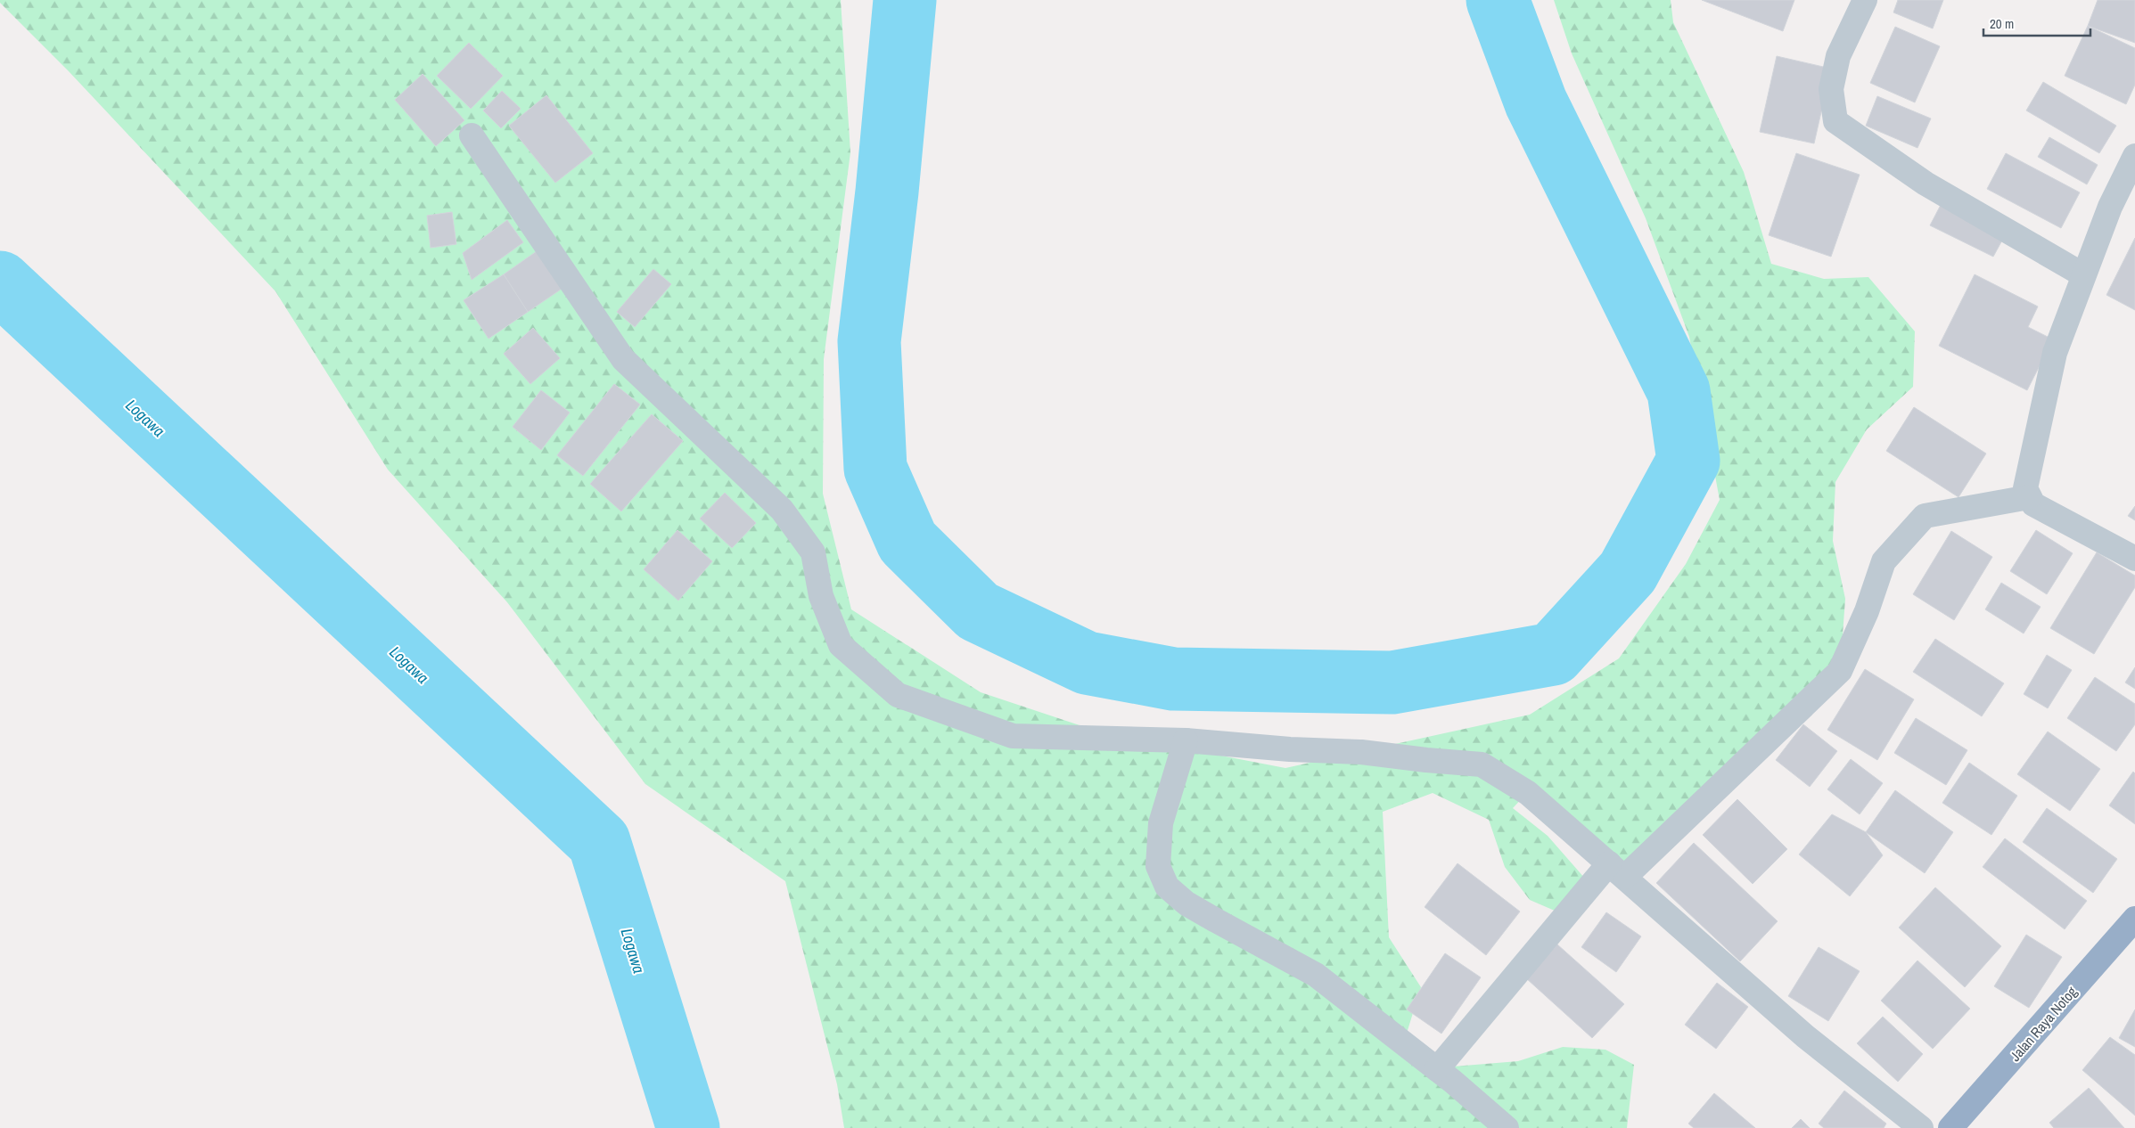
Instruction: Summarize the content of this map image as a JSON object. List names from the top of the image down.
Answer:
{
  "streets": {
    "highway": ["Jalan Raya Notog"]
  },
  "water": ["Logawa"],
  "scale_bar": "20 m"
}
